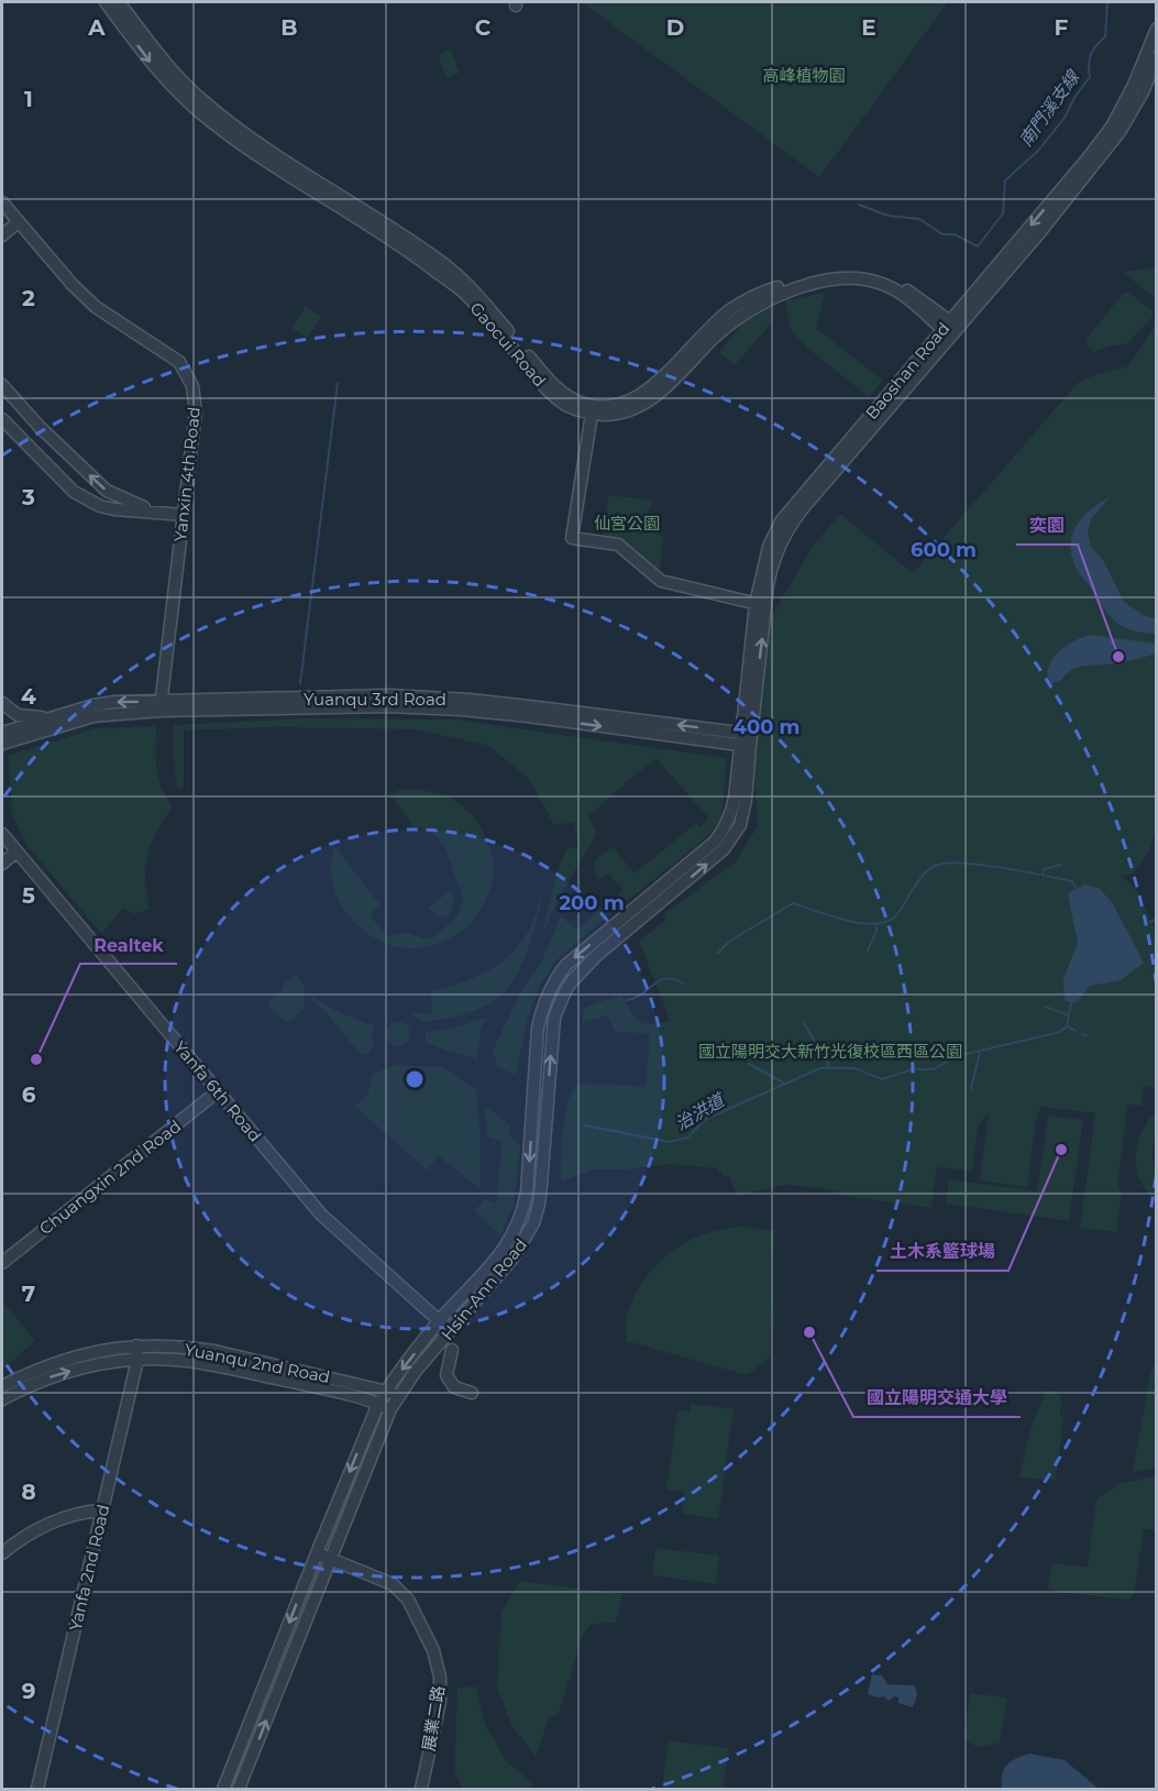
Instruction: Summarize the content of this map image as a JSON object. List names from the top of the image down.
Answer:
{
  "streets": {
    "street": [
      "Gaocui Road",
      "Baoshan Road",
      "Yanxin 4th Road",
      "Yuanqu 3rd Road",
      "Yanfa 6th Road",
      "Chuangxin 2nd Road",
      "Hsin-Ann Road",
      "Yuanqu 2nd Road",
      "Yanfa 2nd Road",
      "展業二路"
    ]
  },
  "crossings": [
    ["Baoshan Road", "Yuanqu 3rd Road"],
    ["Baoshan Road", "Hsin-Ann Road"],
    ["Yanxin 4th Road", "Yuanqu 3rd Road"],
    ["Yuanqu 3rd Road", "Hsin-Ann Road"],
    ["Yanfa 6th Road", "Chuangxin 2nd Road"],
    ["Yanfa 6th Road", "Hsin-Ann Road"],
    ["Hsin-Ann Road", "Yuanqu 2nd Road"],
    ["Hsin-Ann Road", "展業二路"],
    ["Yuanqu 2nd Road", "Yanfa 2nd Road"]
  ],
  "water": ["南門溪支線", "治洪道"],
  "parks": ["高峰植物園", "仙宮公園", "國立陽明交大新竹光復校區西區公園"],
  "places": [
    "奕園",
    "Realtek",
    "土木系籃球場",
    "國立陽明交通大學"
  ],
  "grid": {
    "columns": [
      "A",
      "B",
      "C",
      "D",
      "E",
      "F"
    ],
    "rows": [
      "1",
      "2",
      "3",
      "4",
      "5",
      "6",
      "7",
      "8",
      "9"
    ]
  },
  "rings": ["600 m", "400 m", "200 m"]
}
